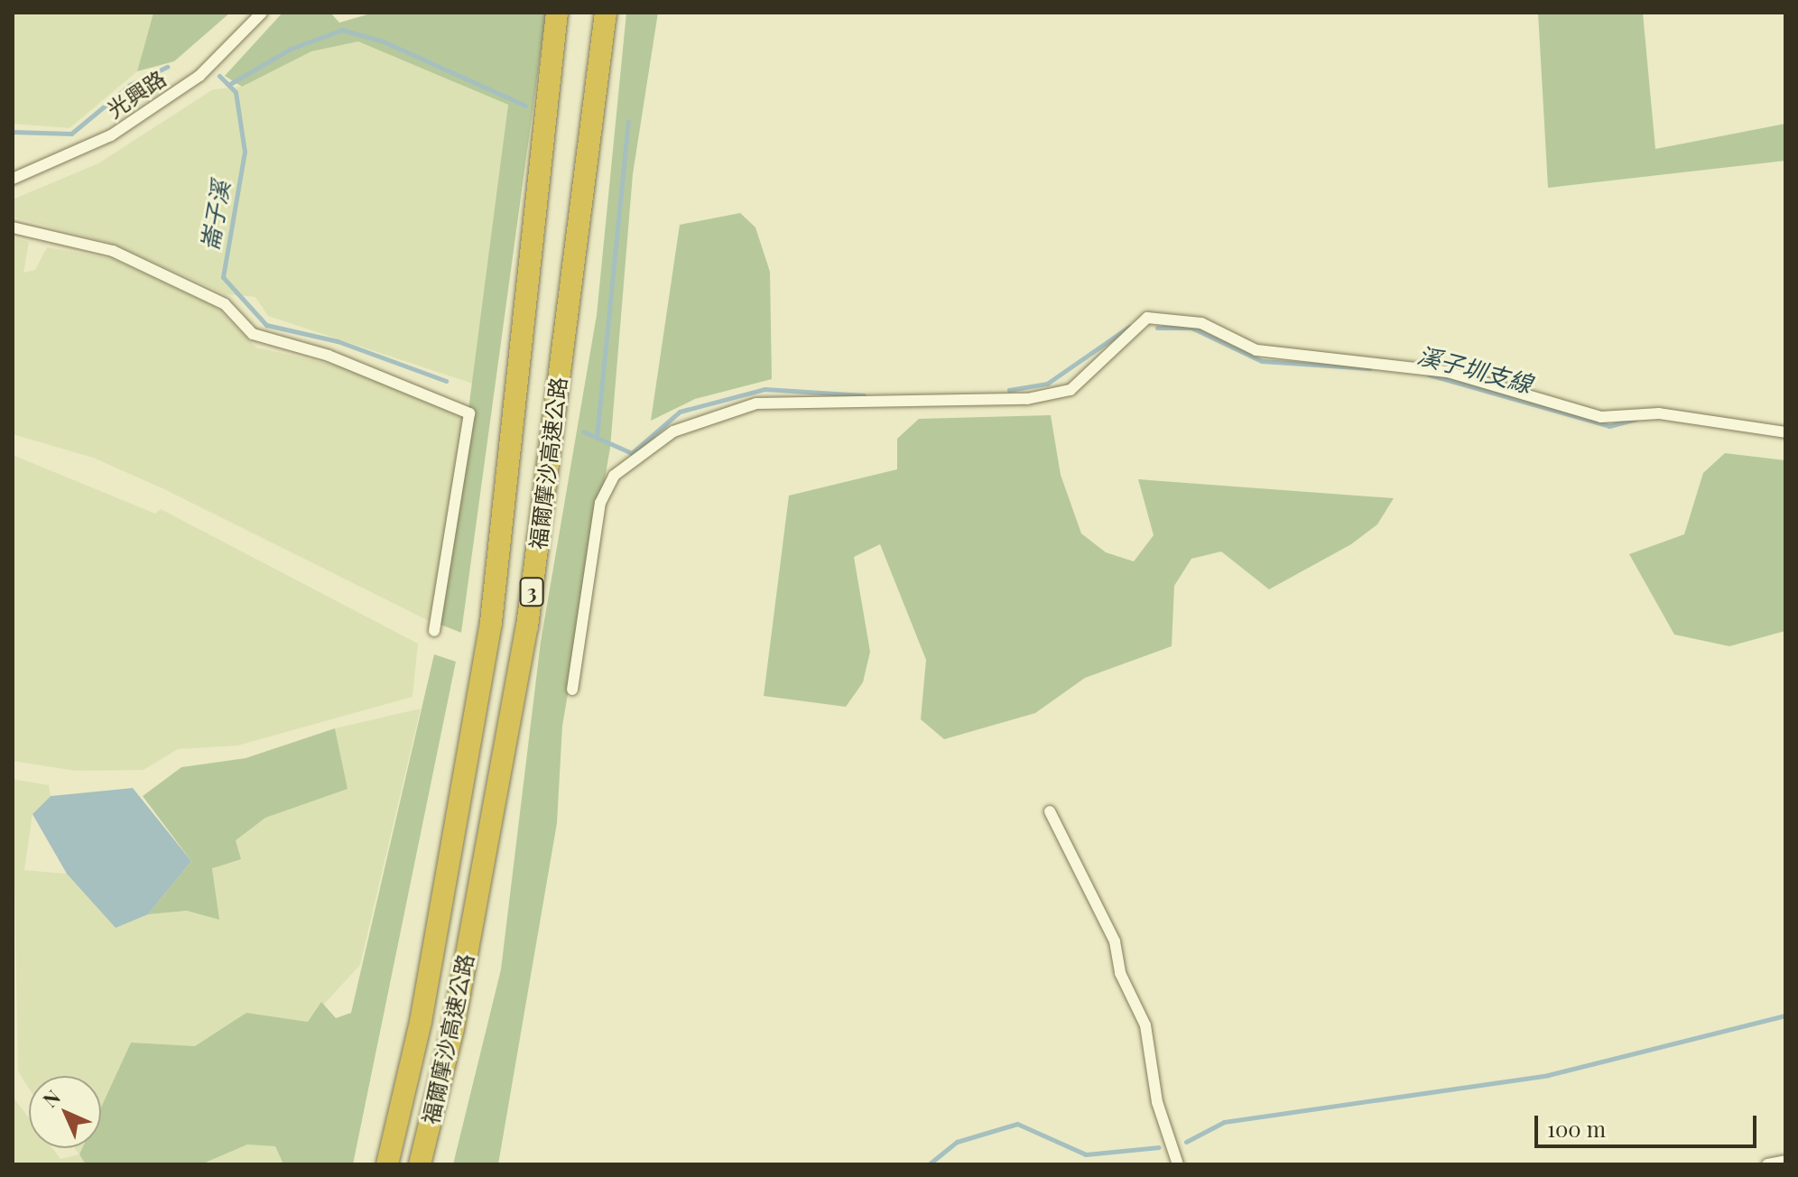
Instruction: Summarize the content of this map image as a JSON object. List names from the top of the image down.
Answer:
{
  "streets": {
    "highway": ["福爾摩沙高速公路", "3"],
    "street": ["光興路"]
  },
  "water": ["崙子溪", "溪子圳支線"],
  "scale_bar": "100 m",
  "north": "top left"
}
